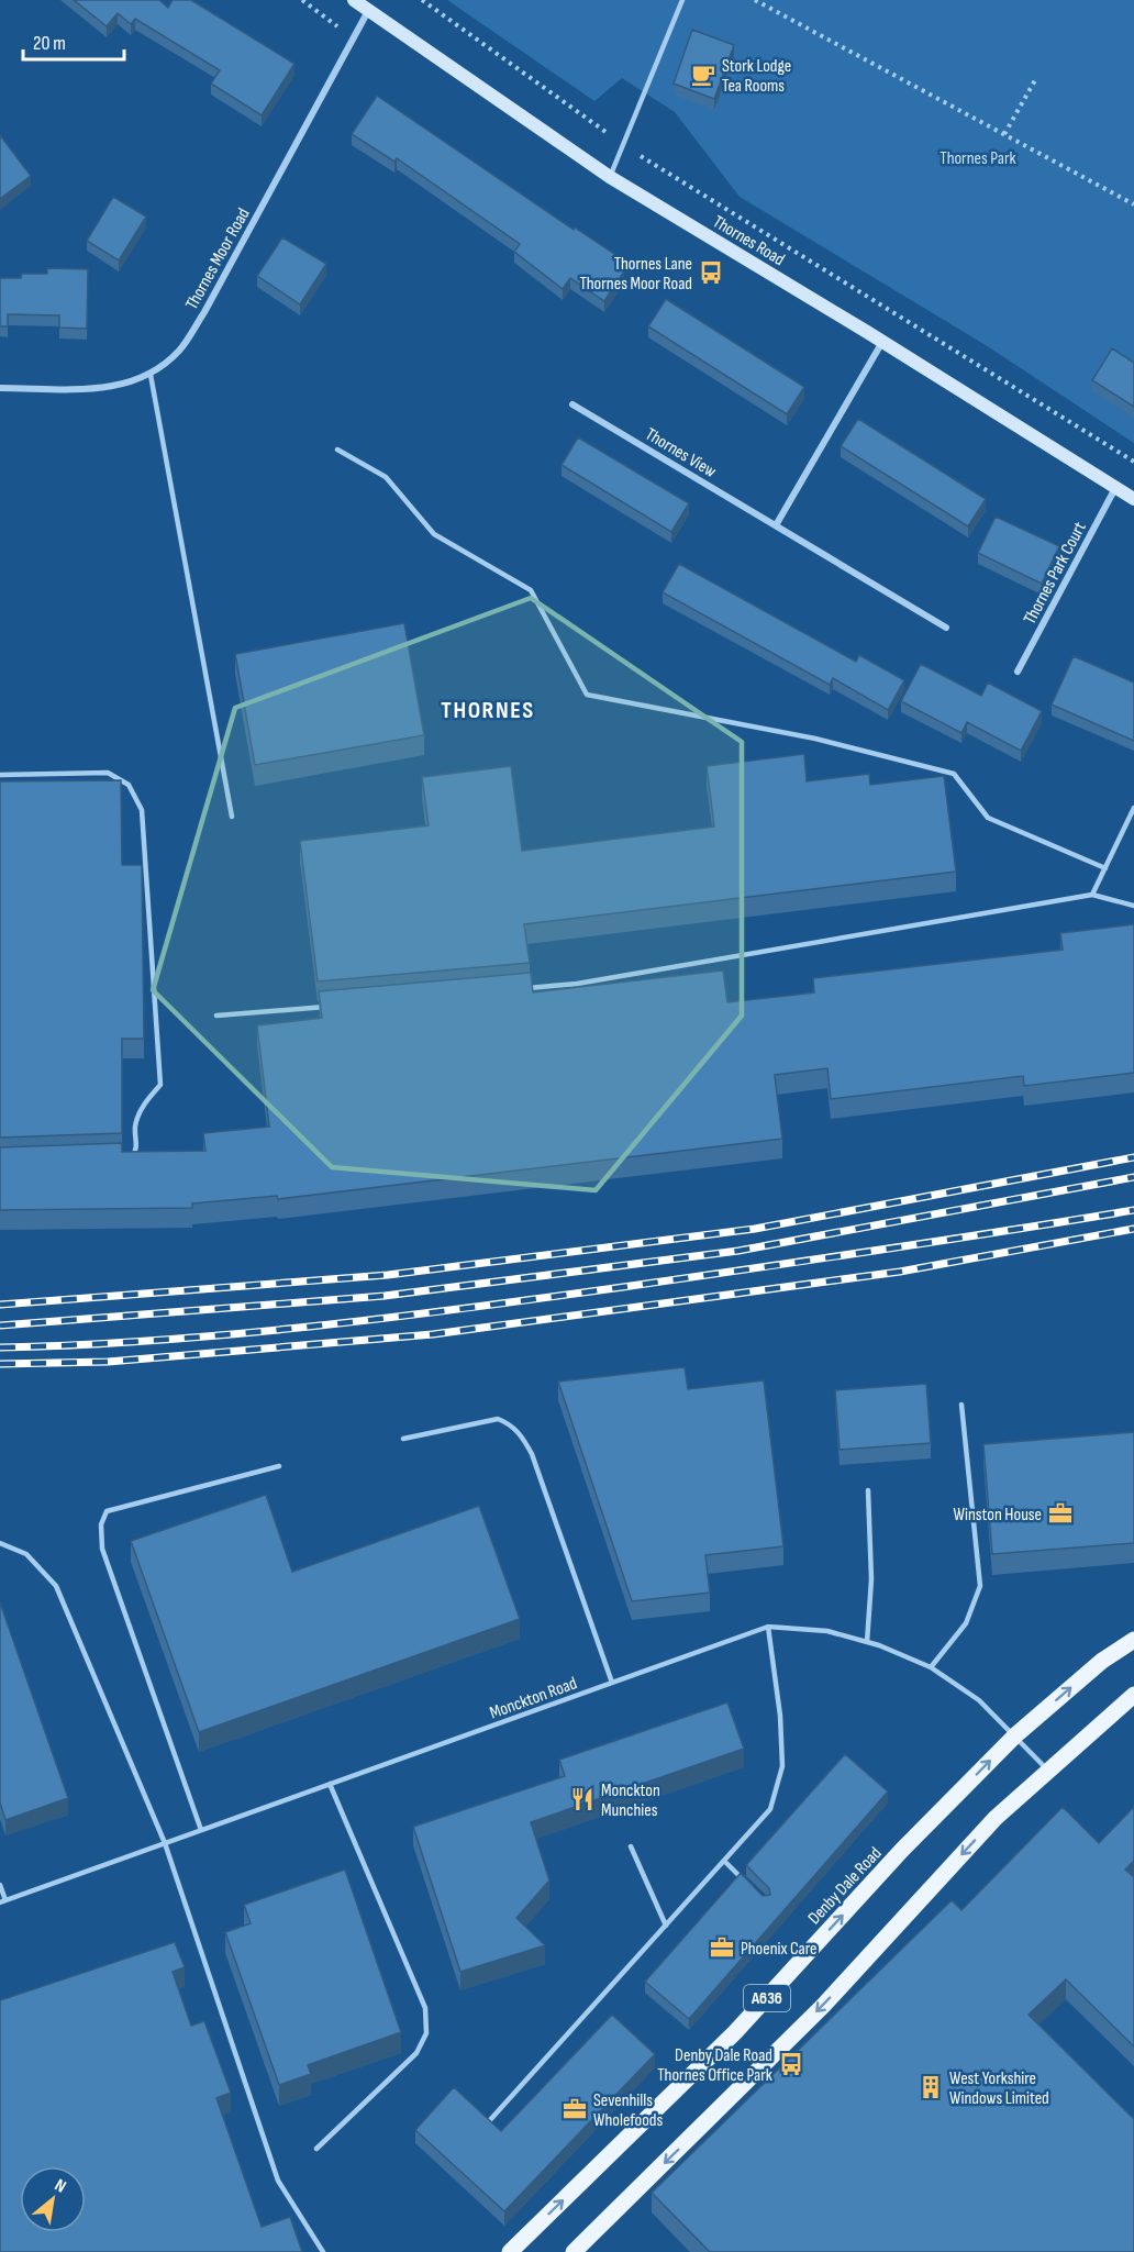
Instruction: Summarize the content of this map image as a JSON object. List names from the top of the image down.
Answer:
{
  "streets": {
    "main road": ["Thornes Road", "Denby Dale Road", "A636"],
    "street": ["Thornes Moor Road", "Thornes View", "Thornes Park Court"],
    "lane": ["Monckton Road"]
  },
  "crossings": [
    ["Thornes Road", "Thornes Moor Road"],
    ["Thornes Road", "Thornes Park Court"],
    ["Monckton Road", "Denby Dale Road"],
    ["Monckton Road", "A636"]
  ],
  "districts": ["THORNES"],
  "parks": ["Thornes Park"],
  "places": {
    "cafe": ["Stork Lodge Tea Rooms"],
    "bus stop": ["Thornes Lane Thornes Moor Road", "Denby Dale Road Thornes Office Park"],
    "office": ["Winston House", "Phoenix Care", "Sevenhills Wholefoods"],
    "restaurant": ["Monckton Munchies"],
    "building": ["West Yorkshire Windows Limited"]
  },
  "scale_bar": "20 m",
  "north": "top right"
}
